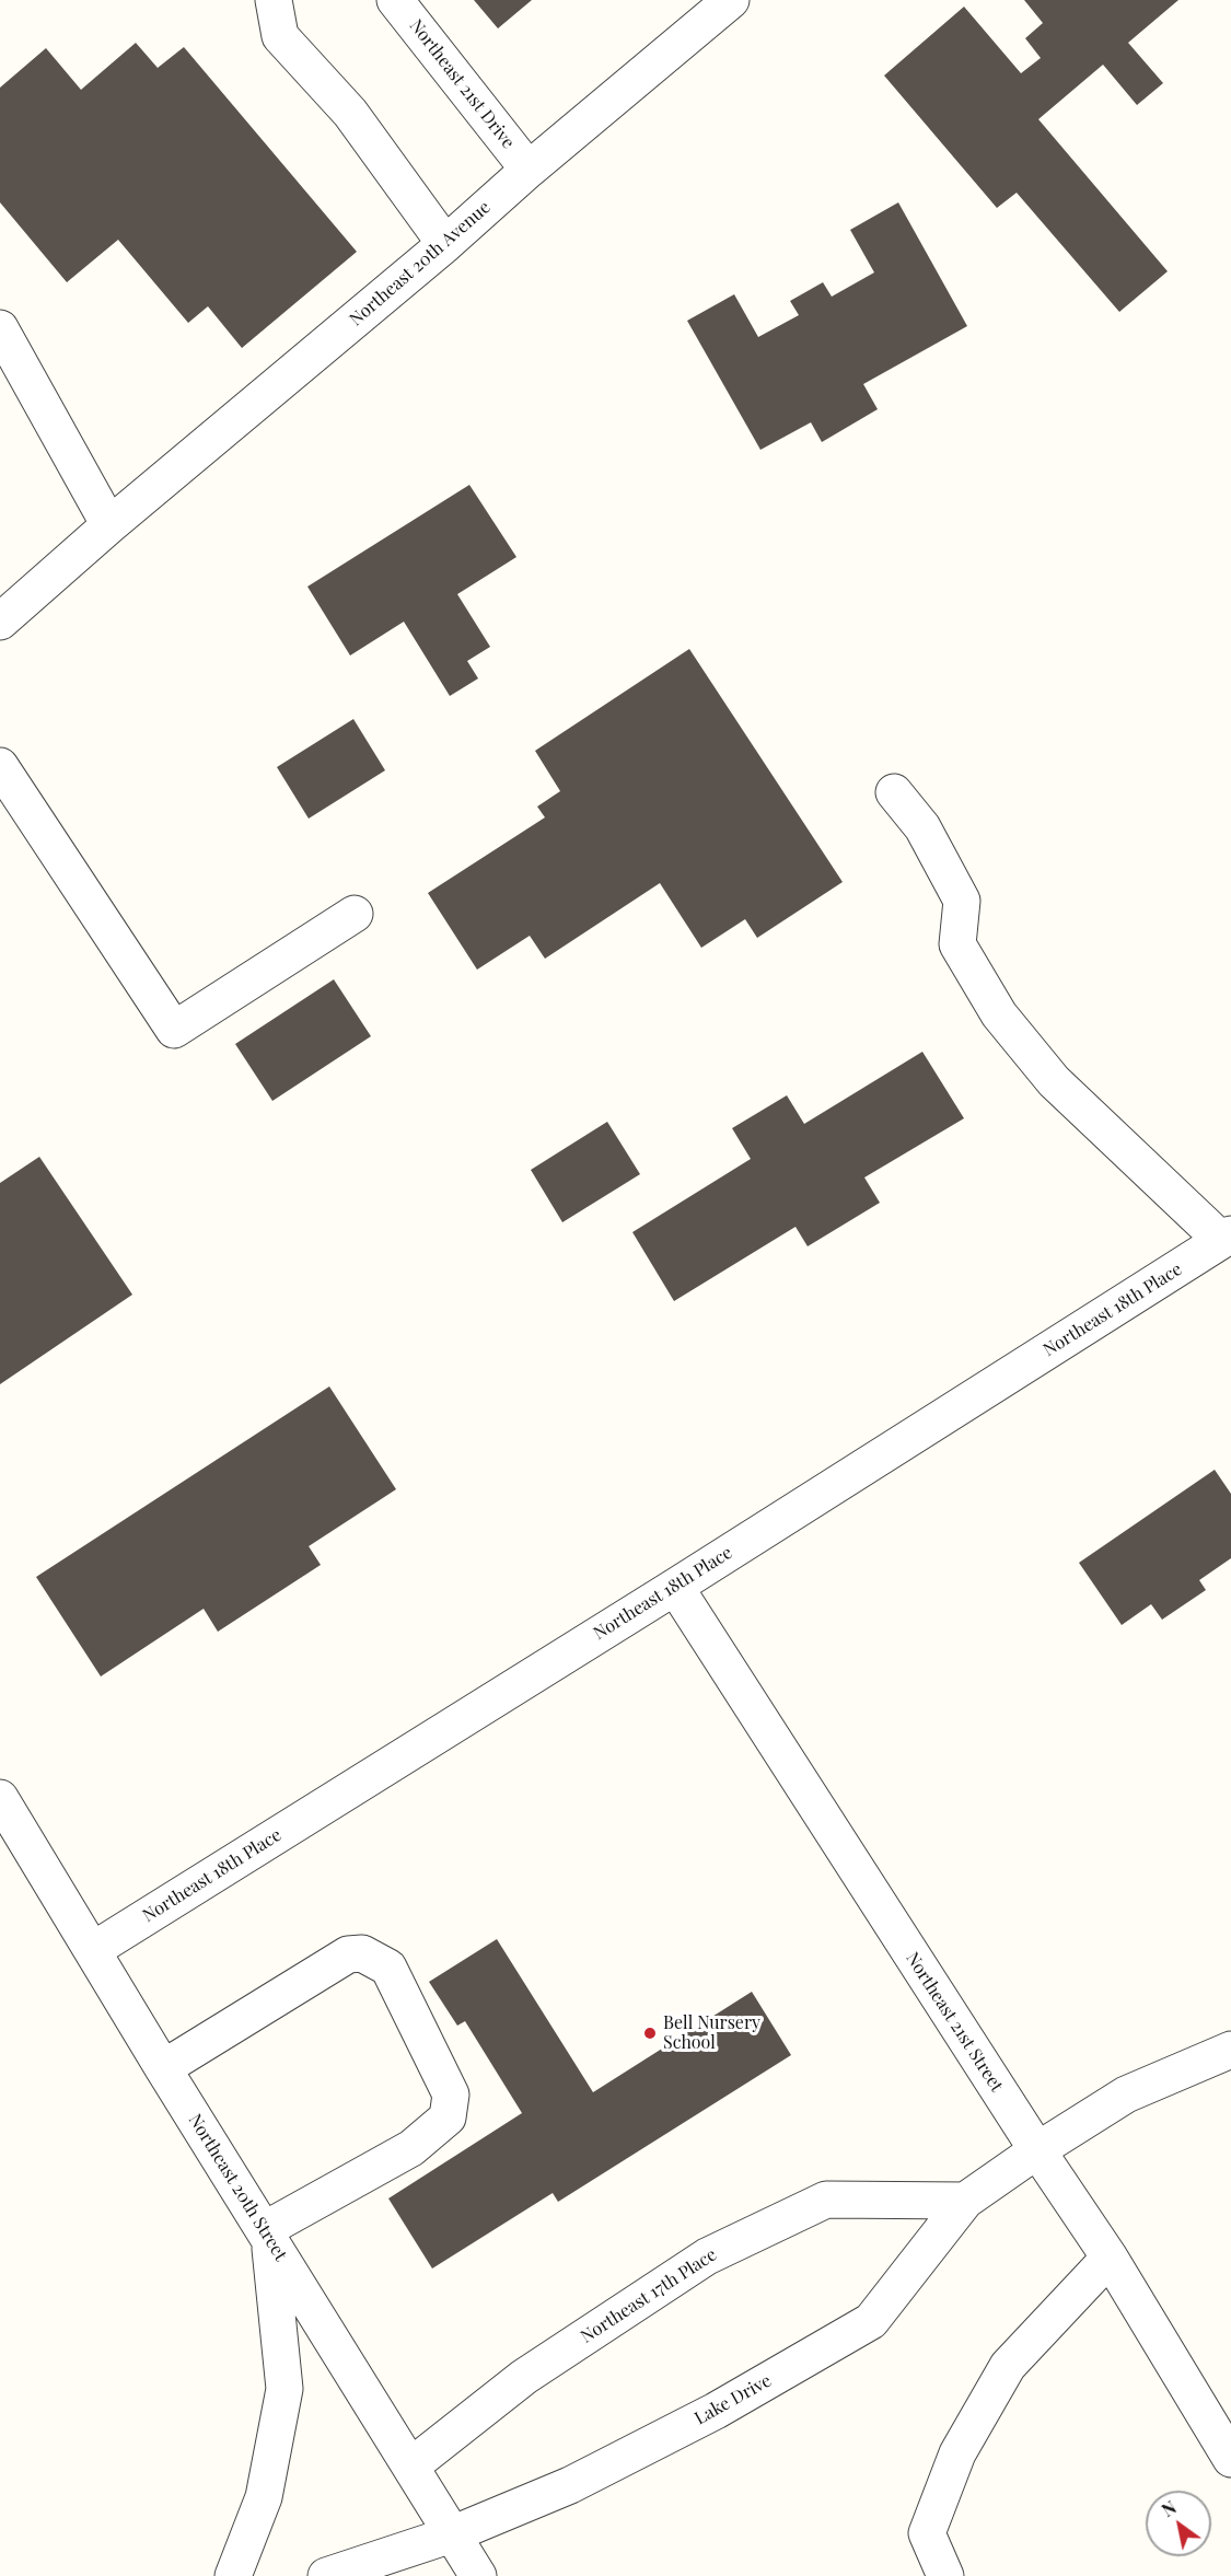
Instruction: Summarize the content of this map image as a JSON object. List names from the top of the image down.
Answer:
{
  "streets": {
    "lane": [
      "Northeast 21st Drive",
      "Northeast 20th Avenue",
      "Northeast 18th Place",
      "Northeast 21st Street",
      "Northeast 20th Street",
      "Northeast 17th Place",
      "Lake Drive"
    ]
  },
  "crossings": [
    ["Northeast 21st Drive", "Northeast 20th Avenue"],
    ["Northeast 18th Place", "Northeast 21st Street"],
    ["Northeast 18th Place", "Northeast 20th Street"],
    ["Northeast 20th Street", "Northeast 17th Place"],
    ["Northeast 20th Street", "Lake Drive"],
    ["Northeast 17th Place", "Lake Drive"]
  ],
  "places": ["Bell Nursery School"],
  "north": "top left"
}
